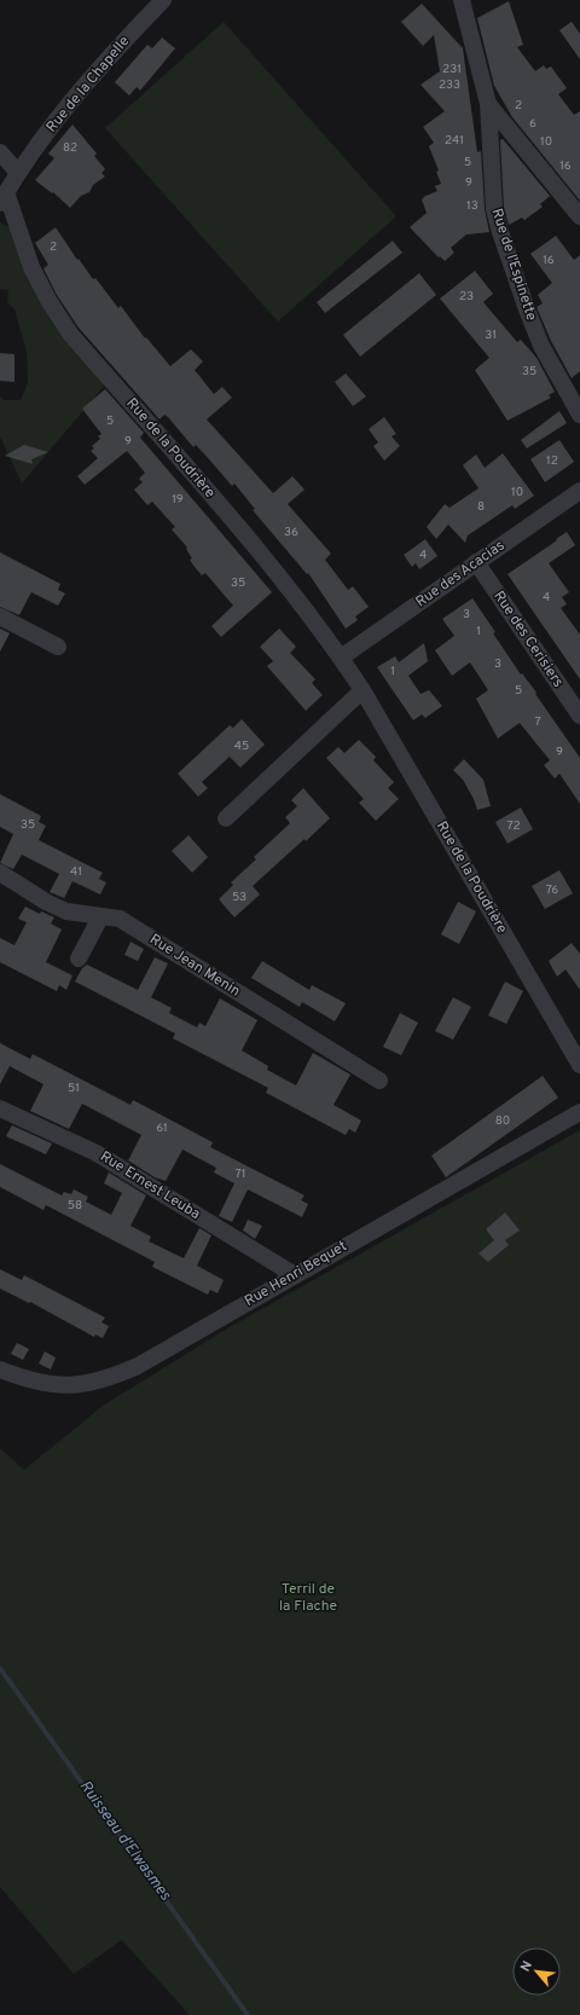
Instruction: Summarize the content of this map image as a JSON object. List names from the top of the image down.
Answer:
{
  "streets": {
    "street": [
      "Rue de la Chapelle",
      "Rue de l'Espinette",
      "Rue de la Poudrière",
      "Rue des Acacias",
      "Rue des Cerisiers",
      "Rue Jean Menin",
      "Rue Ernest Leuba",
      "Rue Henri Bequet"
    ]
  },
  "crossings": [
    ["Rue de la Chapelle", "Rue de la Poudrière"],
    ["Rue de la Poudrière", "Rue des Acacias"],
    ["Rue des Acacias", "Rue des Cerisiers"],
    ["Rue Ernest Leuba", "Rue Henri Bequet"]
  ],
  "water": ["Ruisseau d'Elwasmes"],
  "parks": ["Terril de la Flache"],
  "house_numbers": [
    "231",
    "233",
    "2",
    "6",
    "241",
    "10",
    "82",
    "5",
    "16",
    "9",
    "13",
    "2",
    "16",
    "23",
    "31",
    "35",
    "5",
    "9",
    "12",
    "10",
    "19",
    "8",
    "36",
    "4",
    "35",
    "4",
    "3",
    "1",
    "3",
    "1",
    "5",
    "7",
    "45",
    "9",
    "35",
    "72",
    "41",
    "76",
    "53",
    "51",
    "80",
    "61",
    "71",
    "58"
  ],
  "north": "top left"
}
